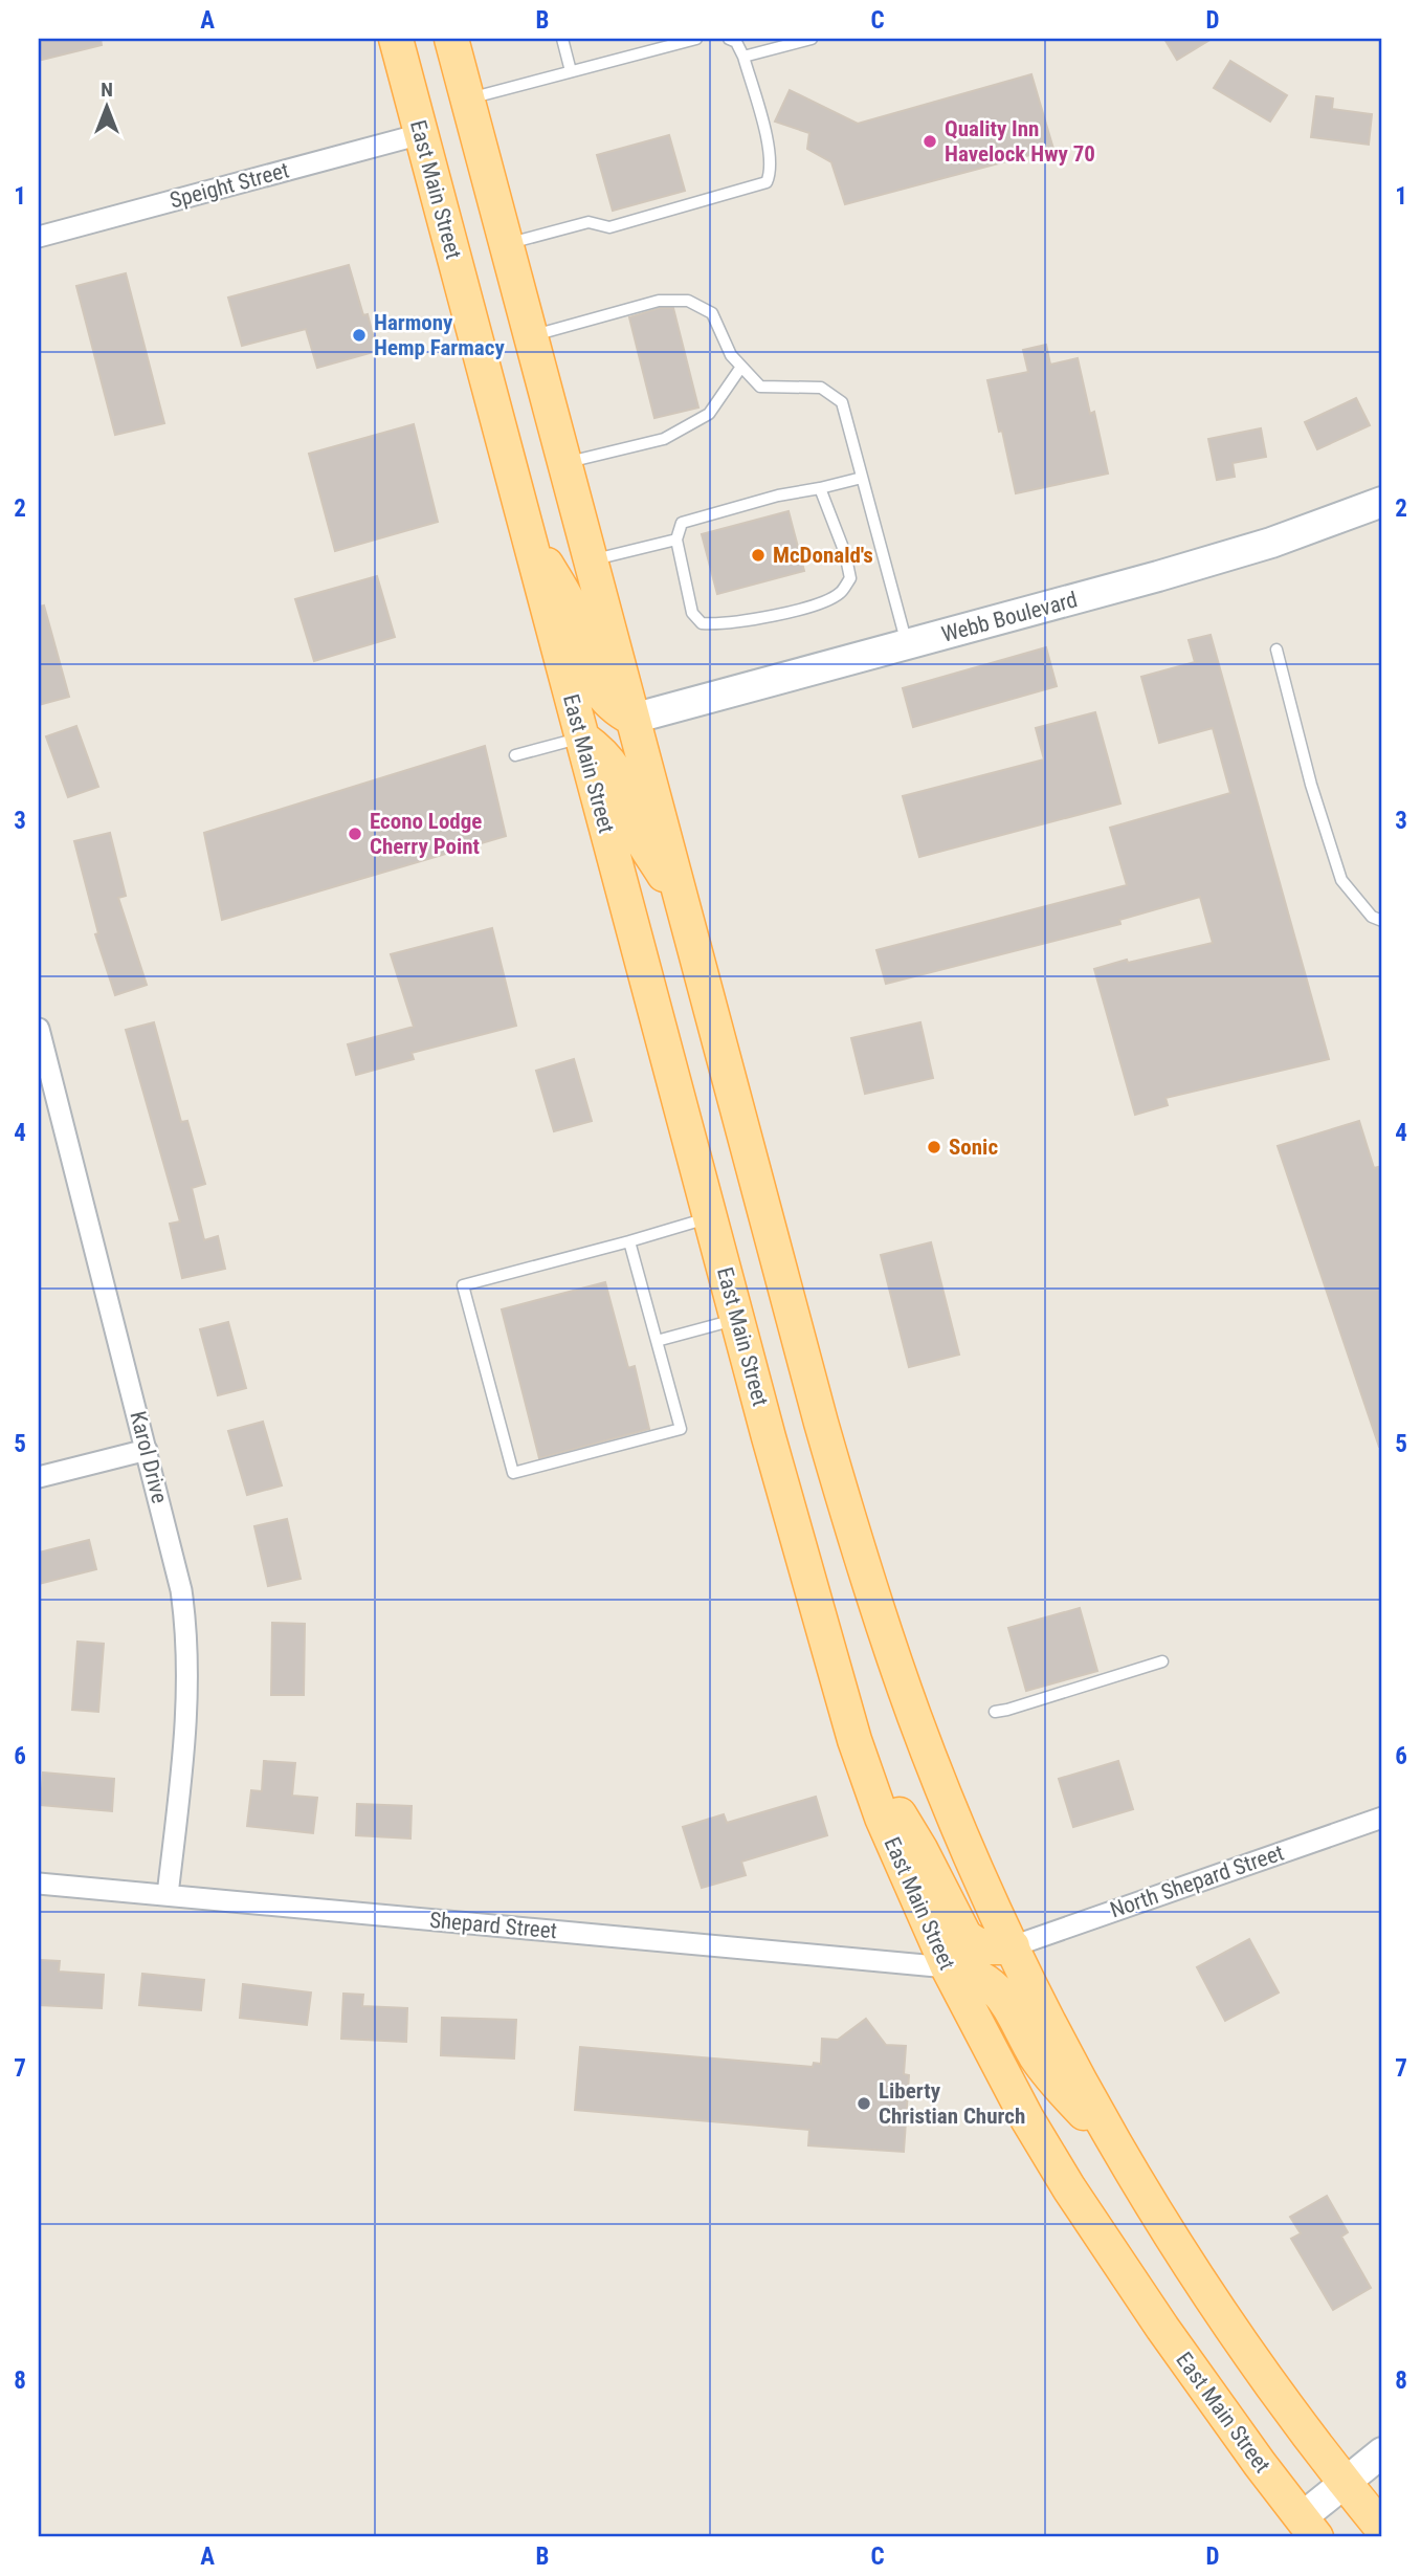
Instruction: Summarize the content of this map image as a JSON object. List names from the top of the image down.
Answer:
{
  "streets": {
    "main road": ["East Main Street"],
    "street": [
      "Speight Street",
      "Webb Boulevard",
      "Karol Drive",
      "North Shepard Street",
      "Shepard Street"
    ]
  },
  "crossings": [
    ["Speight Street", "East Main Street"],
    ["East Main Street", "Shepard Street"],
    ["Karol Drive", "Shepard Street"]
  ],
  "places": [
    "Quality Inn Havelock Hwy 70",
    "Harmony Hemp Farmacy",
    "McDonald's",
    "Econo Lodge Cherry Point",
    "Sonic",
    "Liberty Christian Church"
  ],
  "north": "top",
  "grid": {
    "columns": [
      "A",
      "B",
      "C",
      "D"
    ],
    "rows": [
      "1",
      "2",
      "3",
      "4",
      "5",
      "6",
      "7",
      "8"
    ]
  }
}
